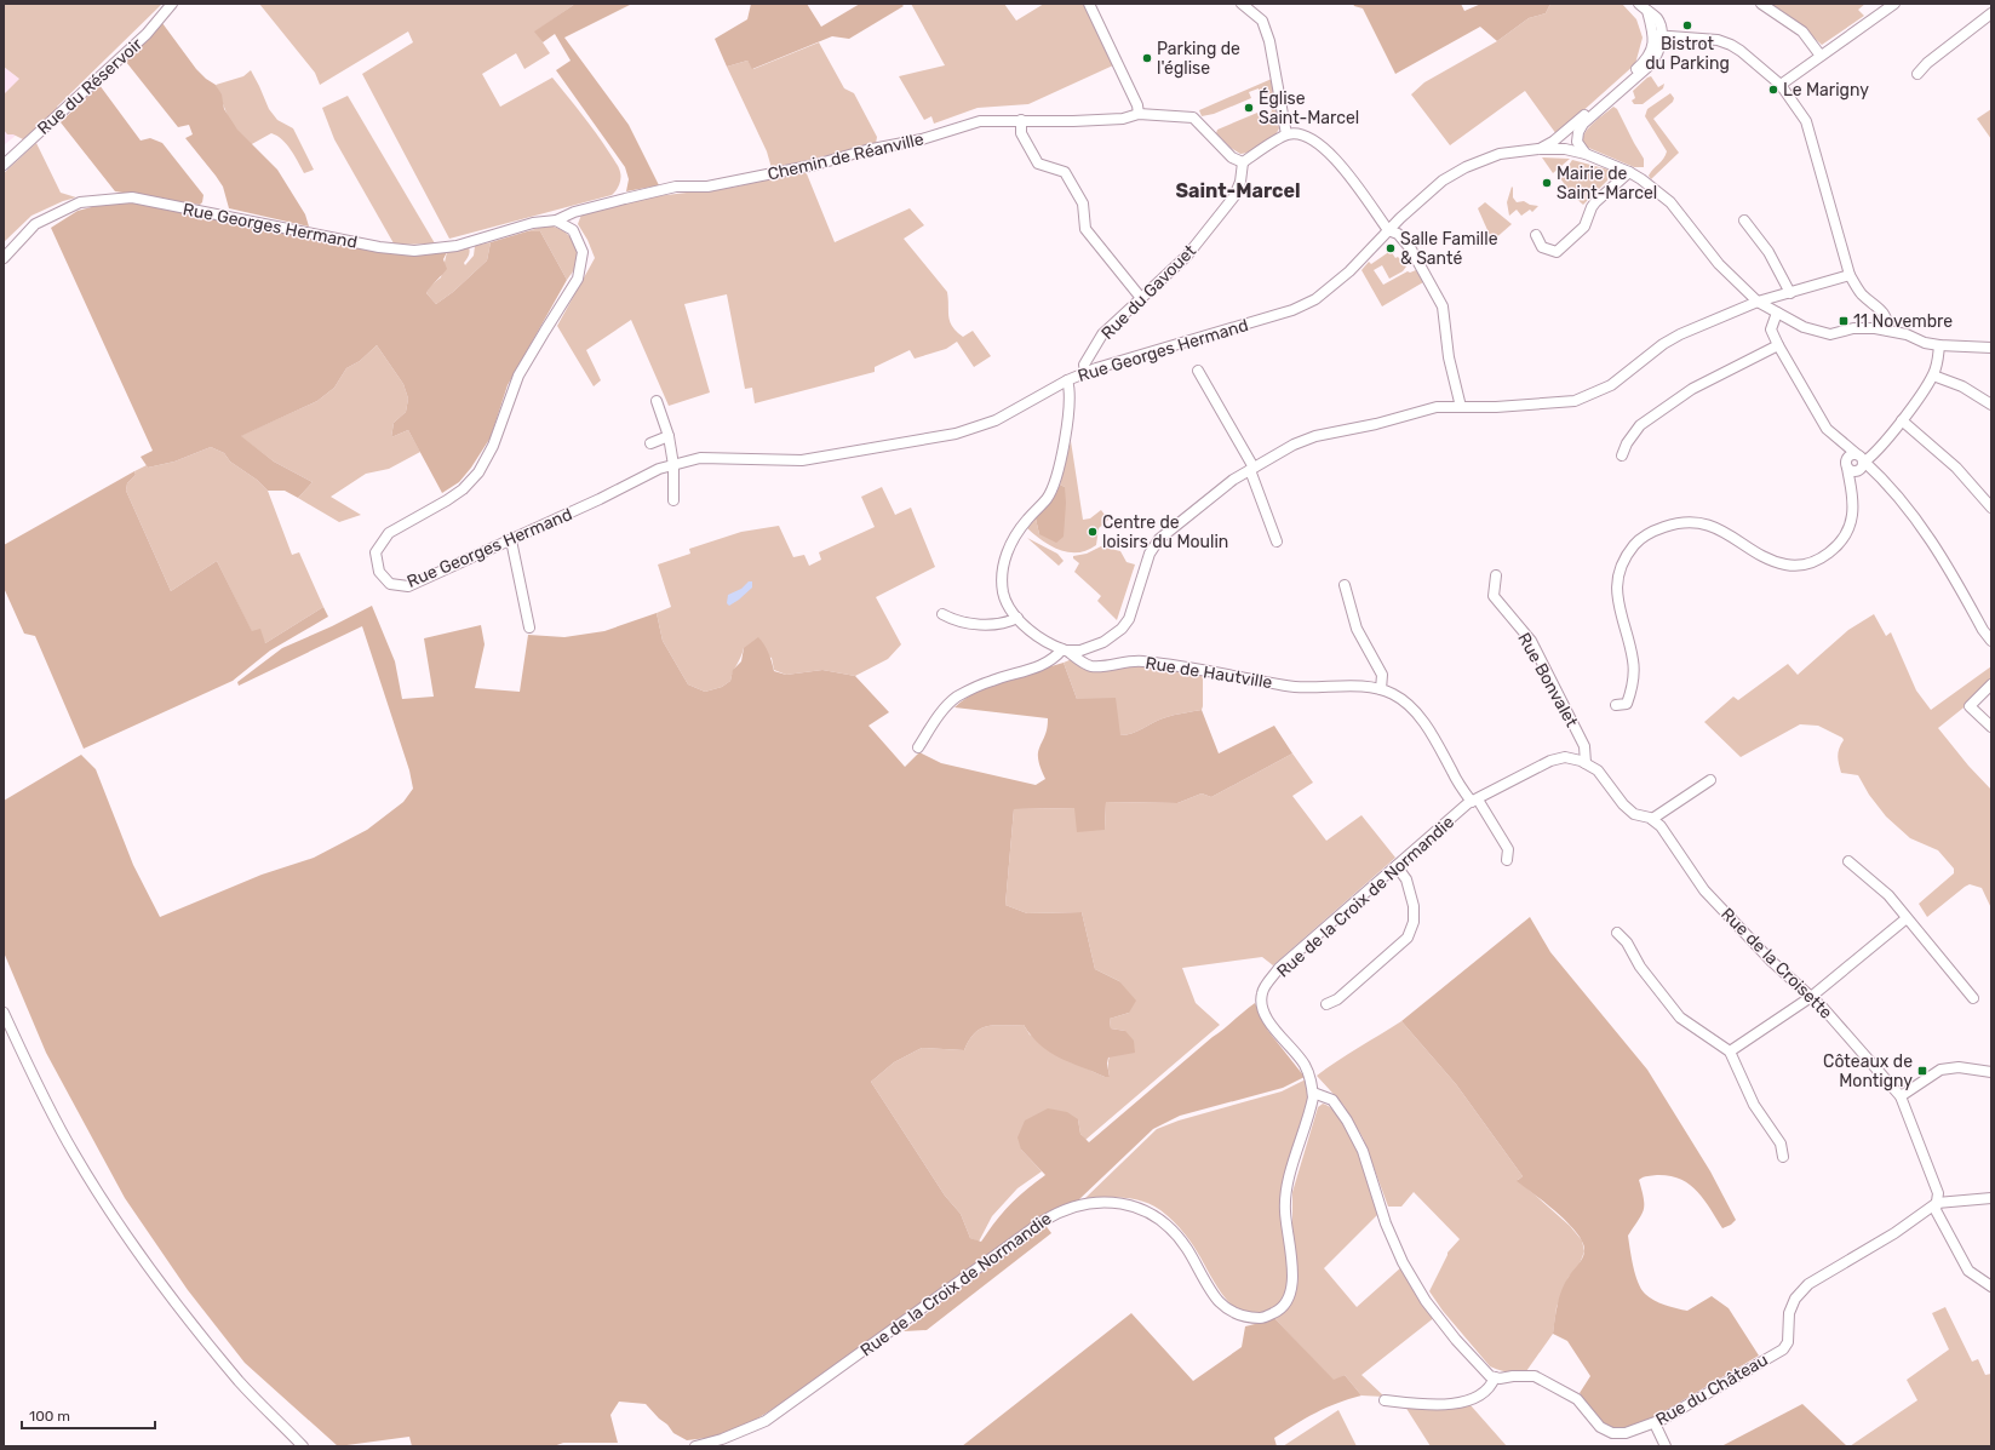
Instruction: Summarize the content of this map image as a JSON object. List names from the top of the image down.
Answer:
{
  "streets": {
    "street": [
      "Rue du Réservoir",
      "Chemin de Réanville",
      "Rue Georges Hermand",
      "Rue du Gavouet",
      "Rue de Hautville",
      "Rue Bonvalet",
      "Rue de la Croix de Normandie",
      "Rue de la Croisette",
      "Rue du Château"
    ]
  },
  "crossings": [
    ["Chemin de Réanville", "Rue Georges Hermand"],
    ["Chemin de Réanville", "Rue du Gavouet"],
    ["Rue Georges Hermand", "Rue du Gavouet"],
    ["Rue Georges Hermand", "Rue de Hautville"],
    ["Rue de Hautville", "Rue de la Croix de Normandie"],
    ["Rue de Hautville", "Rue de la Croisette"],
    ["Rue Bonvalet", "Rue de la Croisette"],
    ["Rue de la Croix de Normandie", "Rue de la Croisette"],
    ["Rue de la Croisette", "Rue du Château"]
  ],
  "districts": ["Saint-Marcel"],
  "places": {
    "other": [
      "Bistrot du Parking",
      "Parking de l'église",
      "Le Marigny",
      "Église Saint-Marcel",
      "Mairie de Saint-Marcel",
      "Salle Famille & Santé",
      "Centre de loisirs du Moulin"
    ],
    "transit": ["11 Novembre", "Côteaux de Montigny"]
  },
  "scale_bar": "100 m"
}
